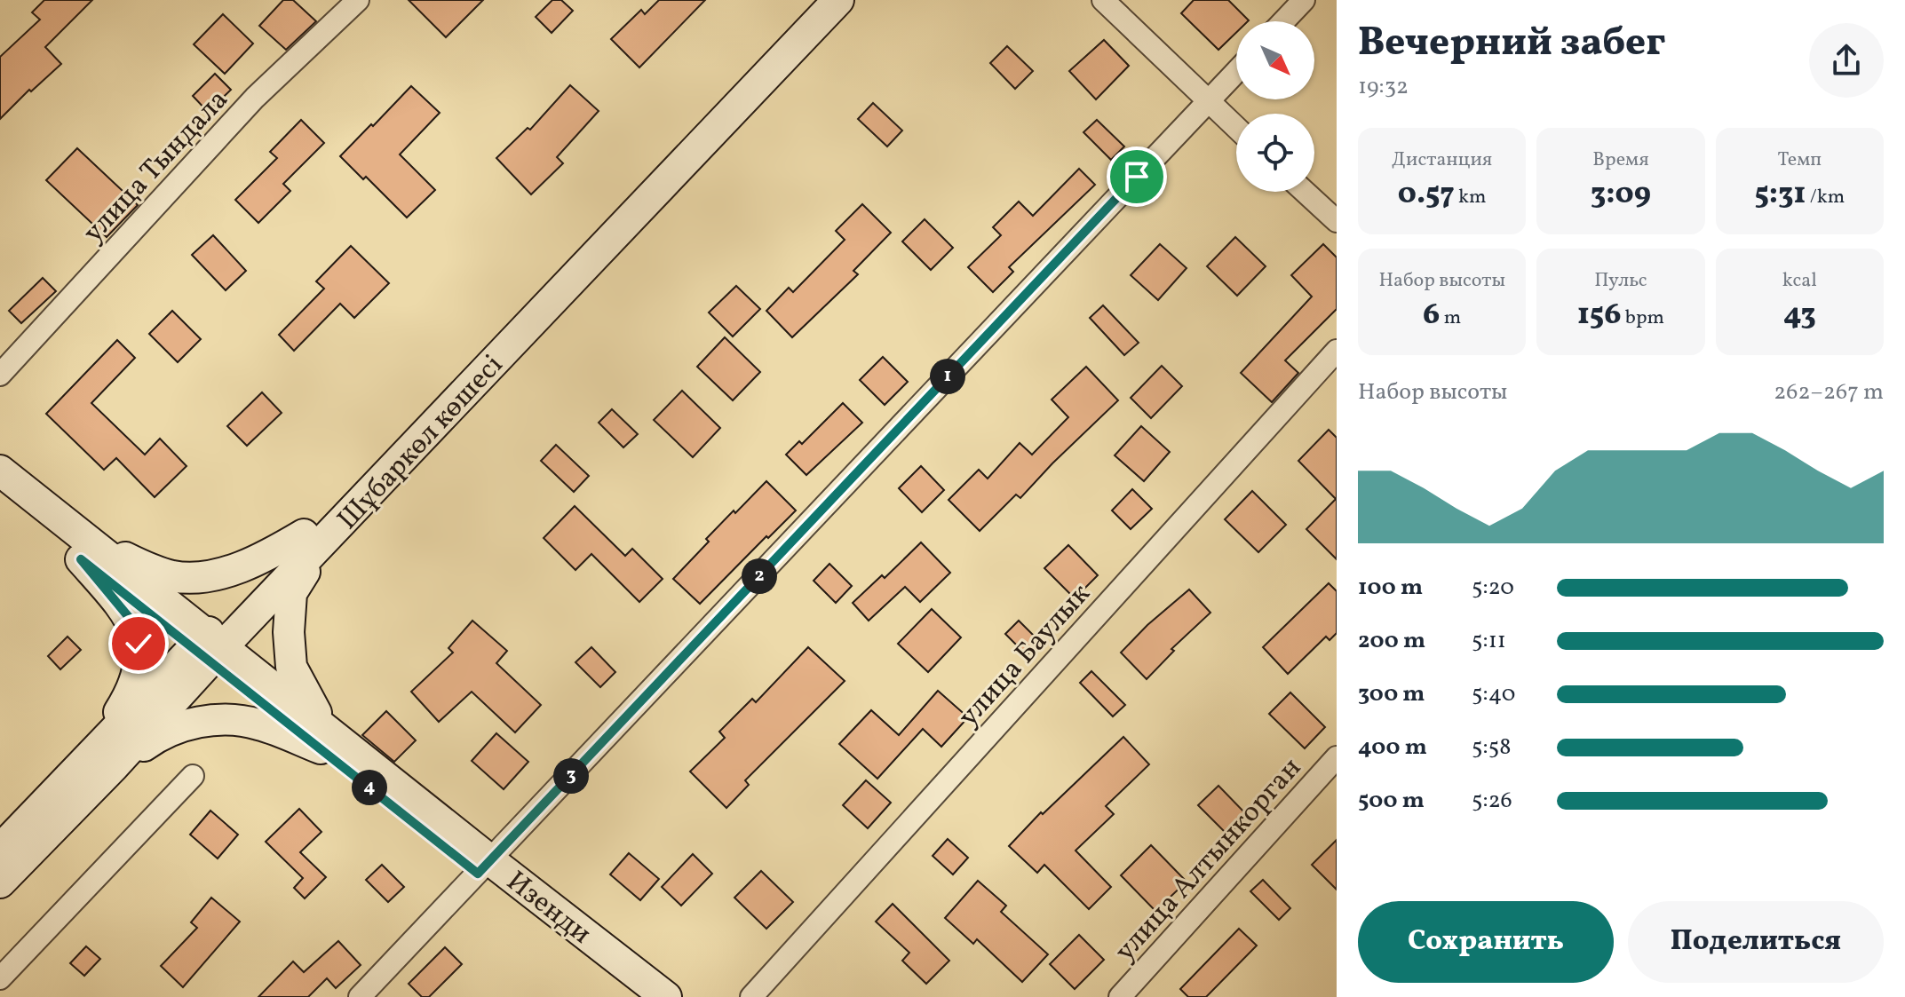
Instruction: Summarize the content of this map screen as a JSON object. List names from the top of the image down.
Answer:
{
  "streets": {
    "street": [
      "улица Тындала",
      "Шұбаркөл көшесі",
      "улица Баулык",
      "улица Алтынкорган",
      "Изенди"
    ]
  },
  "crossings": [
    ["Шұбаркөл көшесі", "Изенди"]
  ],
  "north": "bottom right",
  "page": {
    "heading": ["Вечерний забег", "19:32"],
    "stats": [
      ["Дистанция", "0.57 km"],
      ["Время", "3:09"],
      ["Темп", "5:31 /km"],
      ["Набор высоты", "6 m"],
      ["Пульс", "156 bpm"],
      ["kcal", "43"]
    ],
    "pins": [
      "1",
      "2",
      "3",
      "4"
    ],
    "chart": ["Набор высоты", "262–267 m"],
    "list": [
      {
        "name": "100 m",
        "note": "5:20"
      },
      {
        "name": "200 m",
        "note": "5:11"
      },
      {
        "name": "300 m",
        "note": "5:40"
      },
      {
        "name": "400 m",
        "note": "5:58"
      },
      {
        "name": "500 m",
        "note": "5:26"
      }
    ],
    "buttons": ["Сохранить", "Поделиться"]
  }
}
